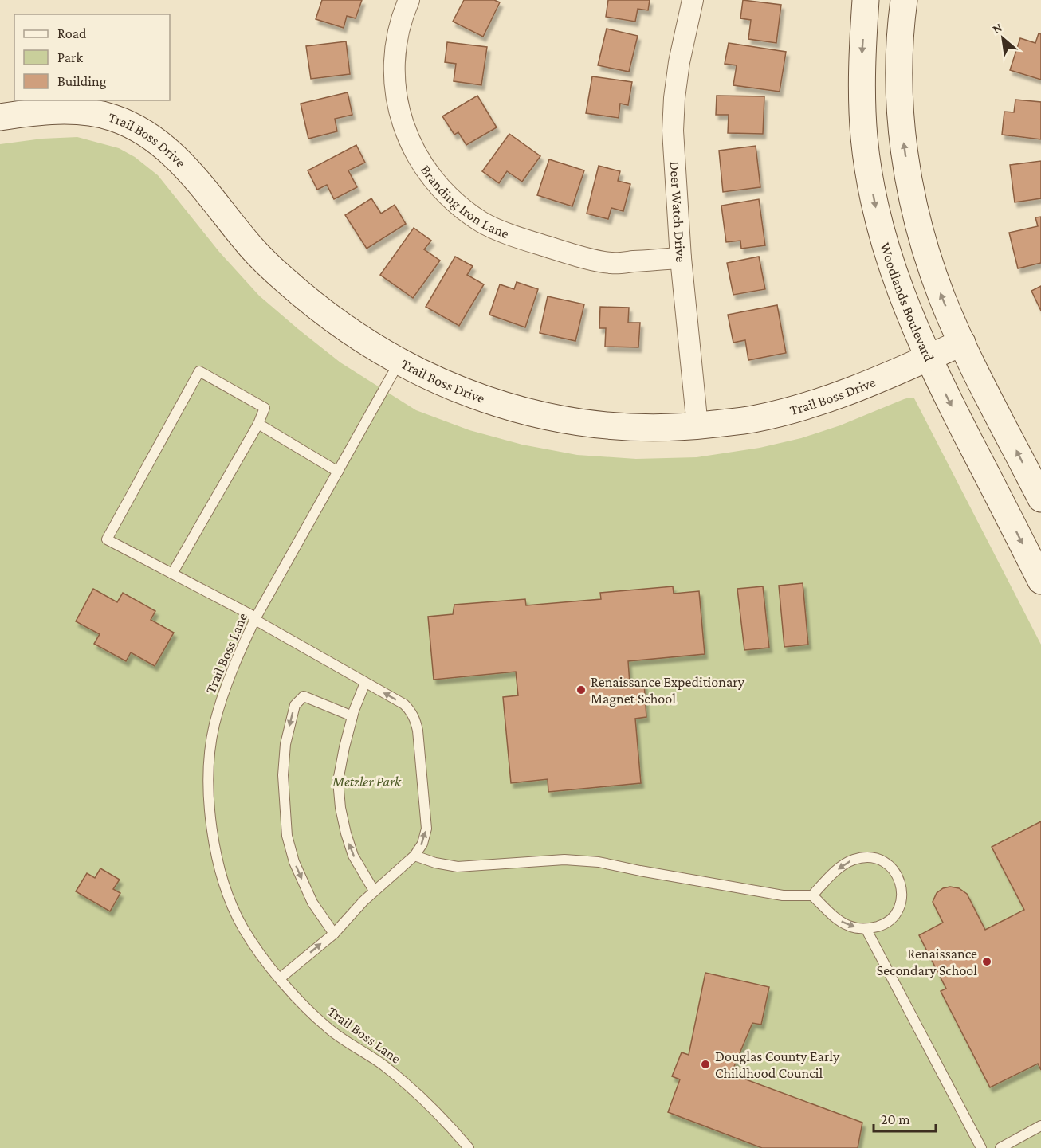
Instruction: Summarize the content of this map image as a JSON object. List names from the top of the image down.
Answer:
{
  "streets": {
    "street": [
      "Trail Boss Drive",
      "Branding Iron Lane",
      "Deer Watch Drive",
      "Woodlands Boulevard"
    ],
    "lane": ["Trail Boss Lane"]
  },
  "crossings": [
    ["Trail Boss Drive", "Deer Watch Drive"],
    ["Trail Boss Drive", "Woodlands Boulevard"],
    ["Trail Boss Drive", "Trail Boss Lane"],
    ["Branding Iron Lane", "Deer Watch Drive"]
  ],
  "parks": ["Metzler Park"],
  "places": ["Renaissance Expeditionary Magnet School", "Renaissance Secondary School", "Douglas County Early Childhood Council"],
  "legend": ["Road", "Park", "Building"],
  "scale_bar": "20 m",
  "north": "top left"
}
